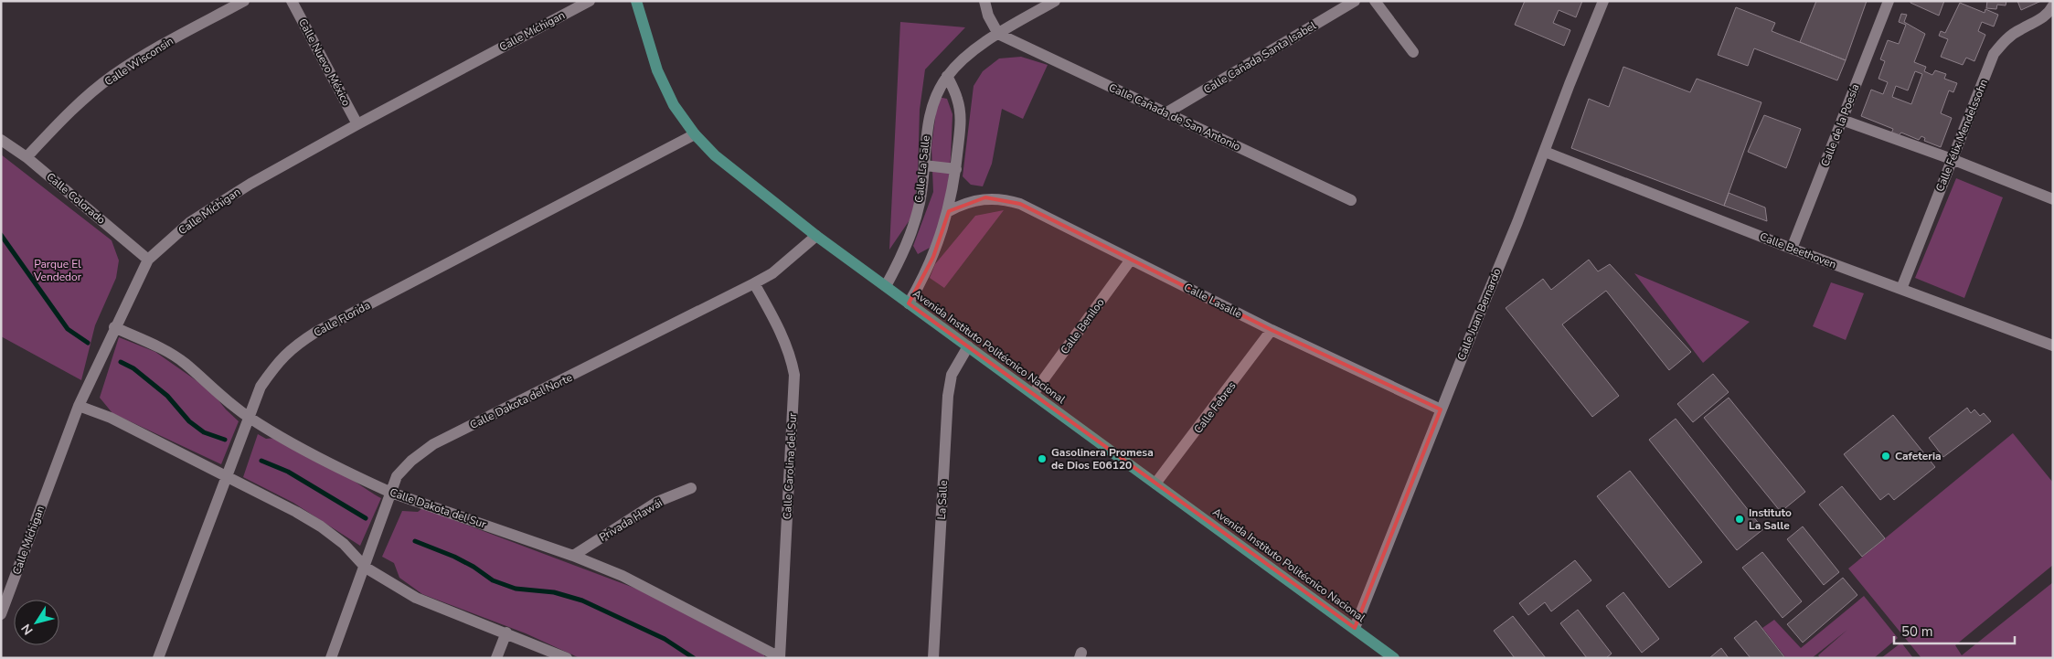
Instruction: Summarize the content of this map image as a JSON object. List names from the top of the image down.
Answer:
{
  "streets": {
    "main road": ["Avenida Instituto Politécnico Nacional"],
    "street": [
      "Calle Míchigan",
      "Calle Cañada Santa Isabel",
      "Calle Wisconsin",
      "Calle Nuevo México",
      "Calle Cañada de San Antonio",
      "Calle de la Poesía",
      "Calle Félix Mendelssohn",
      "Calle La Salle",
      "Calle Colorado",
      "Calle Beethoven",
      "Calle Lasalle",
      "Calle Juan Bernardo",
      "Calle Florida",
      "Calle Beniloo",
      "Calle Dakota del Norte",
      "Calle Febres",
      "Calle Carolina del Sur",
      "La Salle",
      "Calle Dakota del Sur",
      "Privada Hawái"
    ]
  },
  "crossings": [
    ["Calle Míchigan", "Calle Nuevo México"],
    ["Calle Míchigan", "Calle Colorado"],
    ["Calle Míchigan", "Calle Dakota del Sur"],
    ["Calle Cañada Santa Isabel", "Calle Cañada de San Antonio"],
    ["Calle Wisconsin", "Calle Colorado"],
    ["Calle Cañada de San Antonio", "Calle La Salle"],
    ["Calle de la Poesía", "Calle Beethoven"],
    ["Calle Félix Mendelssohn", "Calle Beethoven"],
    ["Calle La Salle", "Avenida Instituto Politécnico Nacional"],
    ["Calle Beethoven", "Calle Juan Bernardo"],
    ["Calle Lasalle", "Calle Juan Bernardo"],
    ["Calle Lasalle", "Calle Beniloo"],
    ["Calle Lasalle", "Calle Febres"],
    ["Calle Juan Bernardo", "Avenida Instituto Politécnico Nacional"],
    ["Calle Florida", "Avenida Instituto Politécnico Nacional"],
    ["Calle Florida", "Calle Dakota del Sur"],
    ["Calle Beniloo", "Avenida Instituto Politécnico Nacional"],
    ["Avenida Instituto Politécnico Nacional", "Calle Dakota del Norte"],
    ["Avenida Instituto Politécnico Nacional", "Calle Febres"],
    ["Avenida Instituto Politécnico Nacional", "La Salle"],
    ["Calle Dakota del Norte", "Calle Carolina del Sur"],
    ["Calle Dakota del Norte", "Calle Dakota del Sur"],
    ["Calle Carolina del Sur", "Calle Dakota del Sur"],
    ["Calle Dakota del Sur", "Privada Hawái"]
  ],
  "parks": ["Parque El Vendedor"],
  "places": ["Cafeteria", "Gasolinera Promesa de Dios E06120", "Instituto La Salle"],
  "scale_bar": "50 m",
  "north": "bottom left"
}
